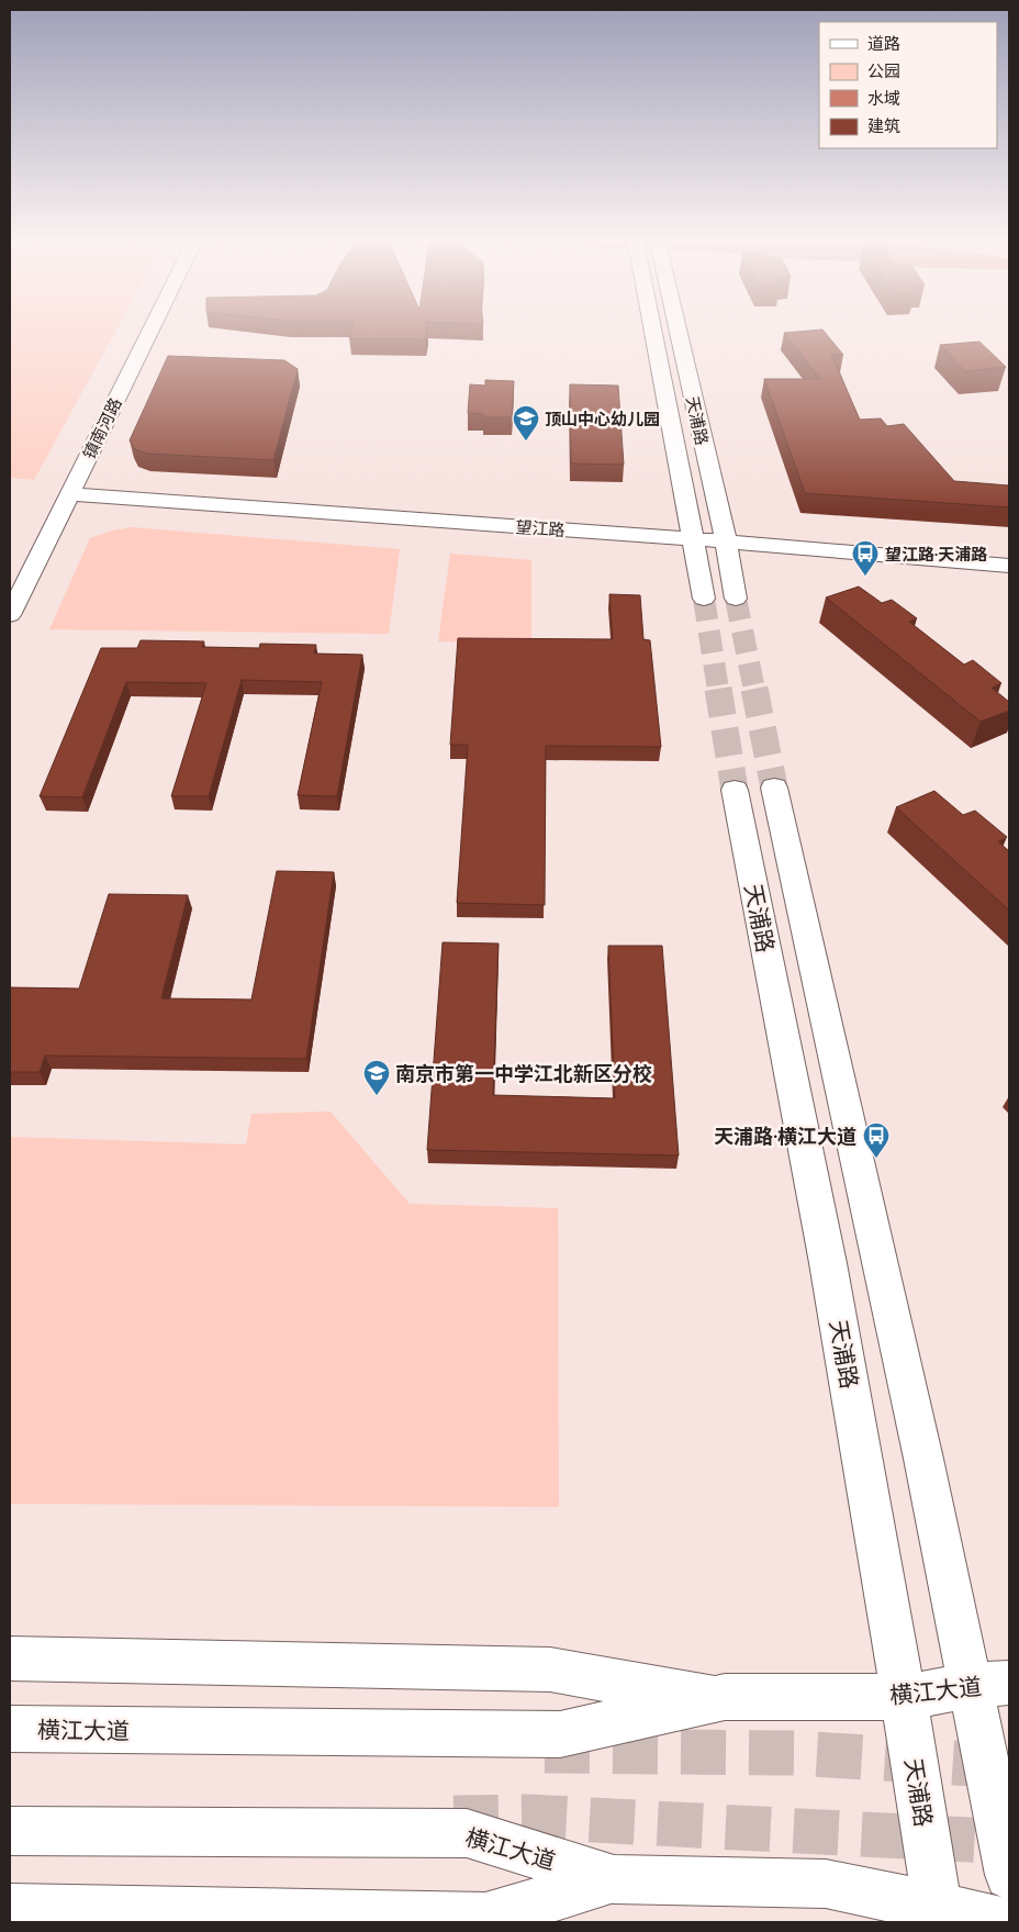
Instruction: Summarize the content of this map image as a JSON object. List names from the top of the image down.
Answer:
{
  "streets": {
    "main road": [
      "天浦路",
      "镇南河路",
      "望江路",
      "横江大道"
    ]
  },
  "crossings": [
    ["天浦路", "望江路"],
    ["天浦路", "横江大道"],
    ["镇南河路", "望江路"]
  ],
  "places": {
    "school or university": ["顶山中心幼儿园", "南京市第一中学江北新区分校"],
    "bus stop": ["望江路·天浦路", "天浦路·横江大道"]
  },
  "legend": [
    "道路",
    "公园",
    "水域",
    "建筑"
  ]
}
